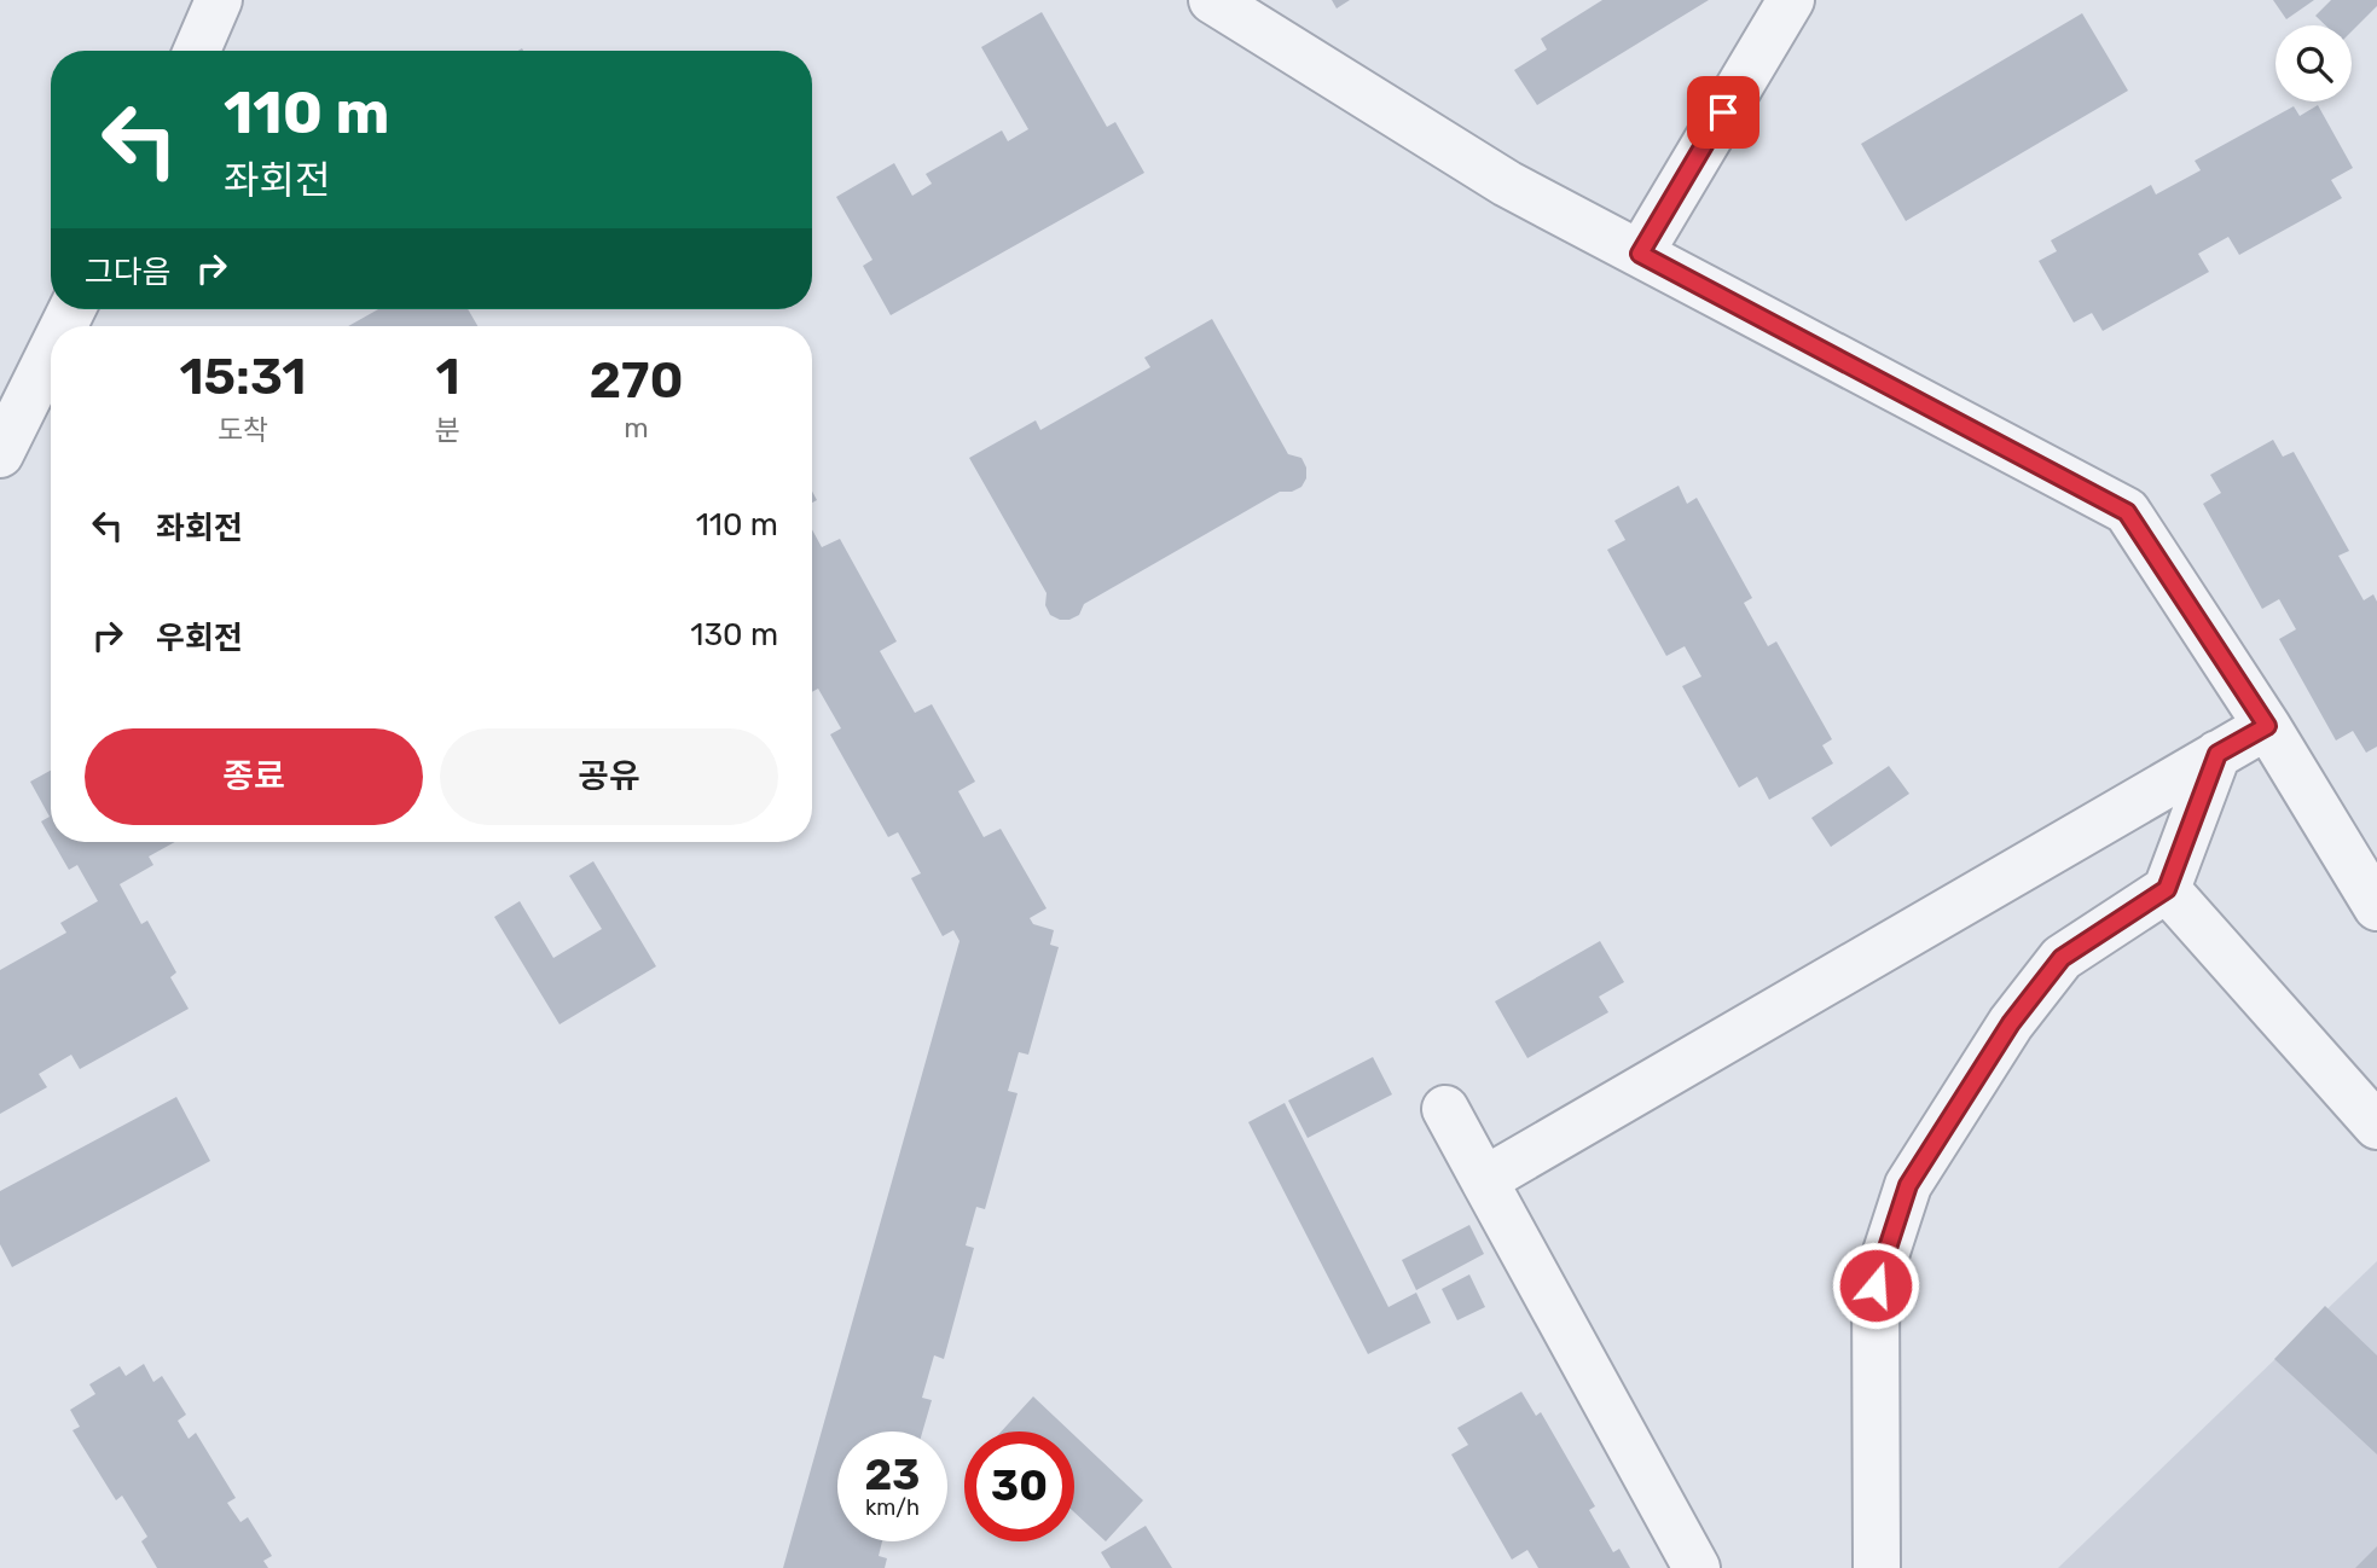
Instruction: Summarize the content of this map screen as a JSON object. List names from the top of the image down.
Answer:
{
  "page": {
    "turn": ["110 m", "좌회전"],
    "then": "그다음",
    "eta": [
      "15:31",
      "도착",
      "1",
      "분",
      "270",
      "m"
    ],
    "list": [
      {
        "name": "좌회전",
        "value": "110 m"
      },
      {
        "name": "우회전",
        "value": "130 m"
      }
    ],
    "buttons": ["종료", "공유"],
    "speed": "23 km/h",
    "limit": "30"
  }
}
